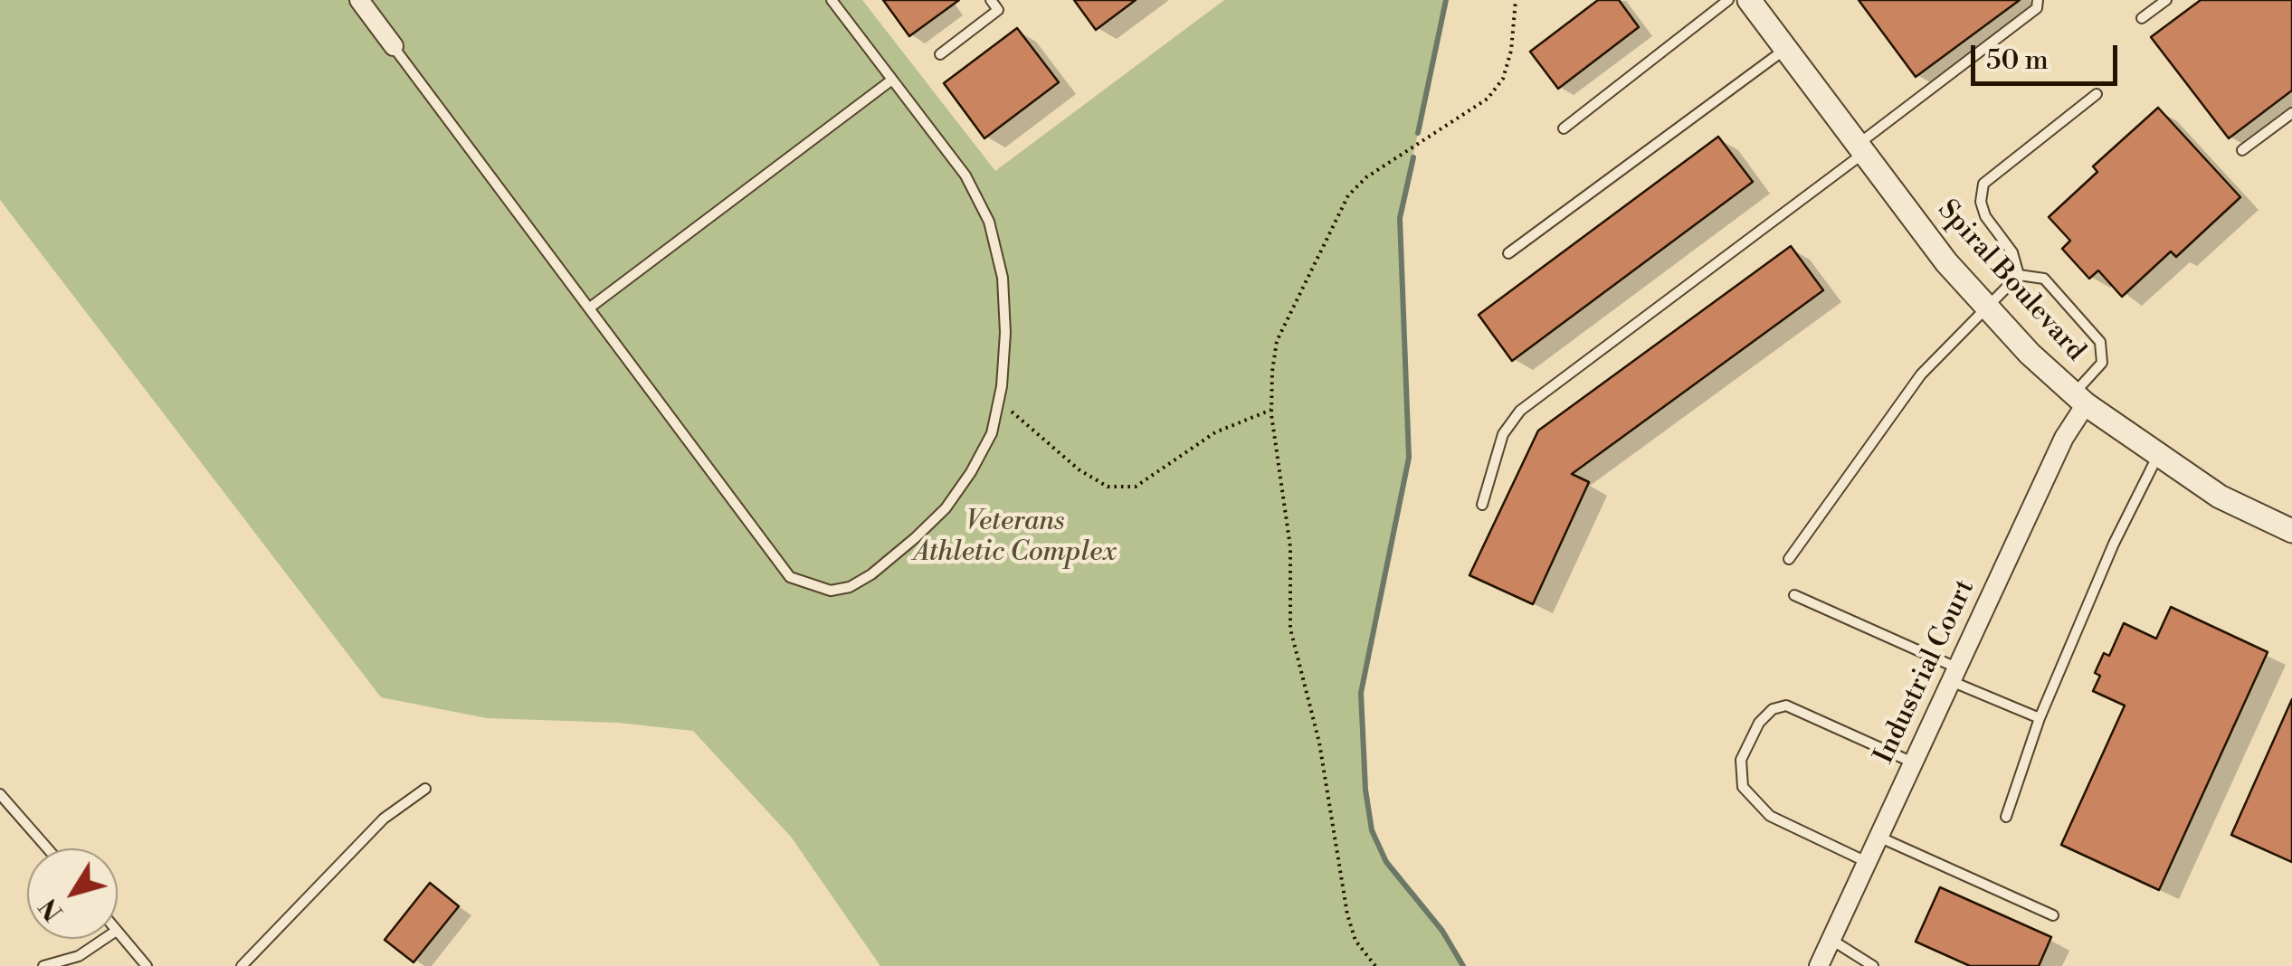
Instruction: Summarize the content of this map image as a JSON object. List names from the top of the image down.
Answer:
{
  "streets": {
    "street": ["Spiral Boulevard", "Industrial Court"]
  },
  "crossings": [
    ["Spiral Boulevard", "Industrial Court"]
  ],
  "parks": ["Veterans Athletic Complex"],
  "scale_bar": "50 m",
  "north": "bottom left"
}
